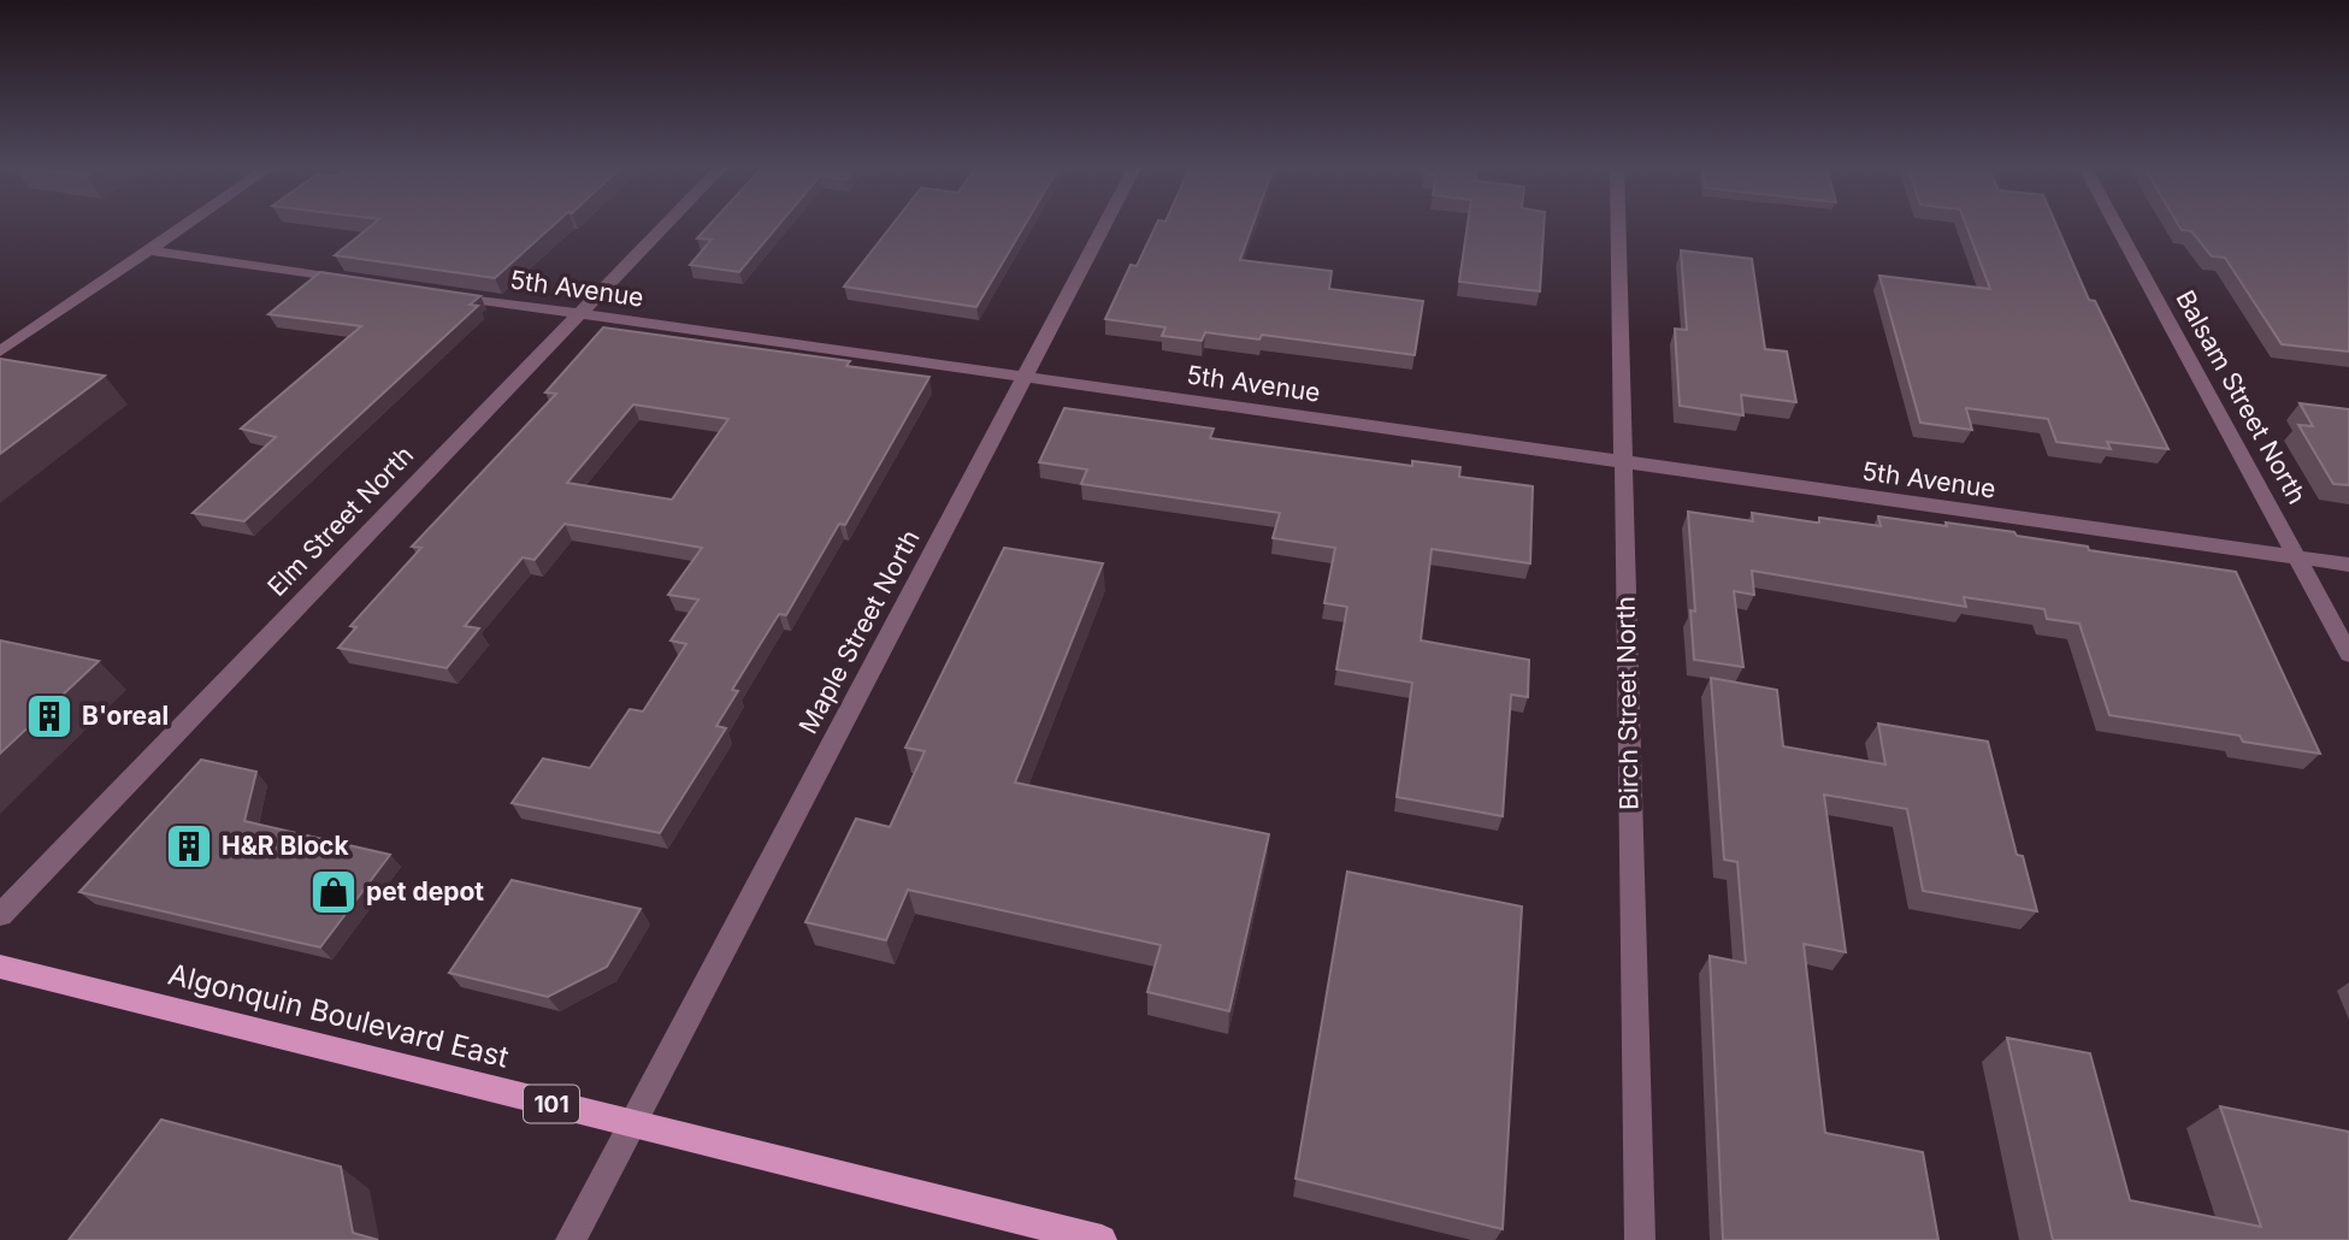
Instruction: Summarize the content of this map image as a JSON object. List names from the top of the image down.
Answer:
{
  "streets": {
    "main road": ["Algonquin Boulevard East", "101"],
    "street": [
      "5th Avenue",
      "Balsam Street North",
      "Elm Street North",
      "Maple Street North",
      "Birch Street North"
    ]
  },
  "crossings": [
    ["5th Avenue", "Balsam Street North"],
    ["5th Avenue", "Elm Street North"],
    ["5th Avenue", "Maple Street North"],
    ["5th Avenue", "Birch Street North"],
    ["Maple Street North", "Algonquin Boulevard East"]
  ],
  "places": {
    "building": ["B'oreal", "H&R Block"],
    "shop": ["pet depot"]
  }
}
